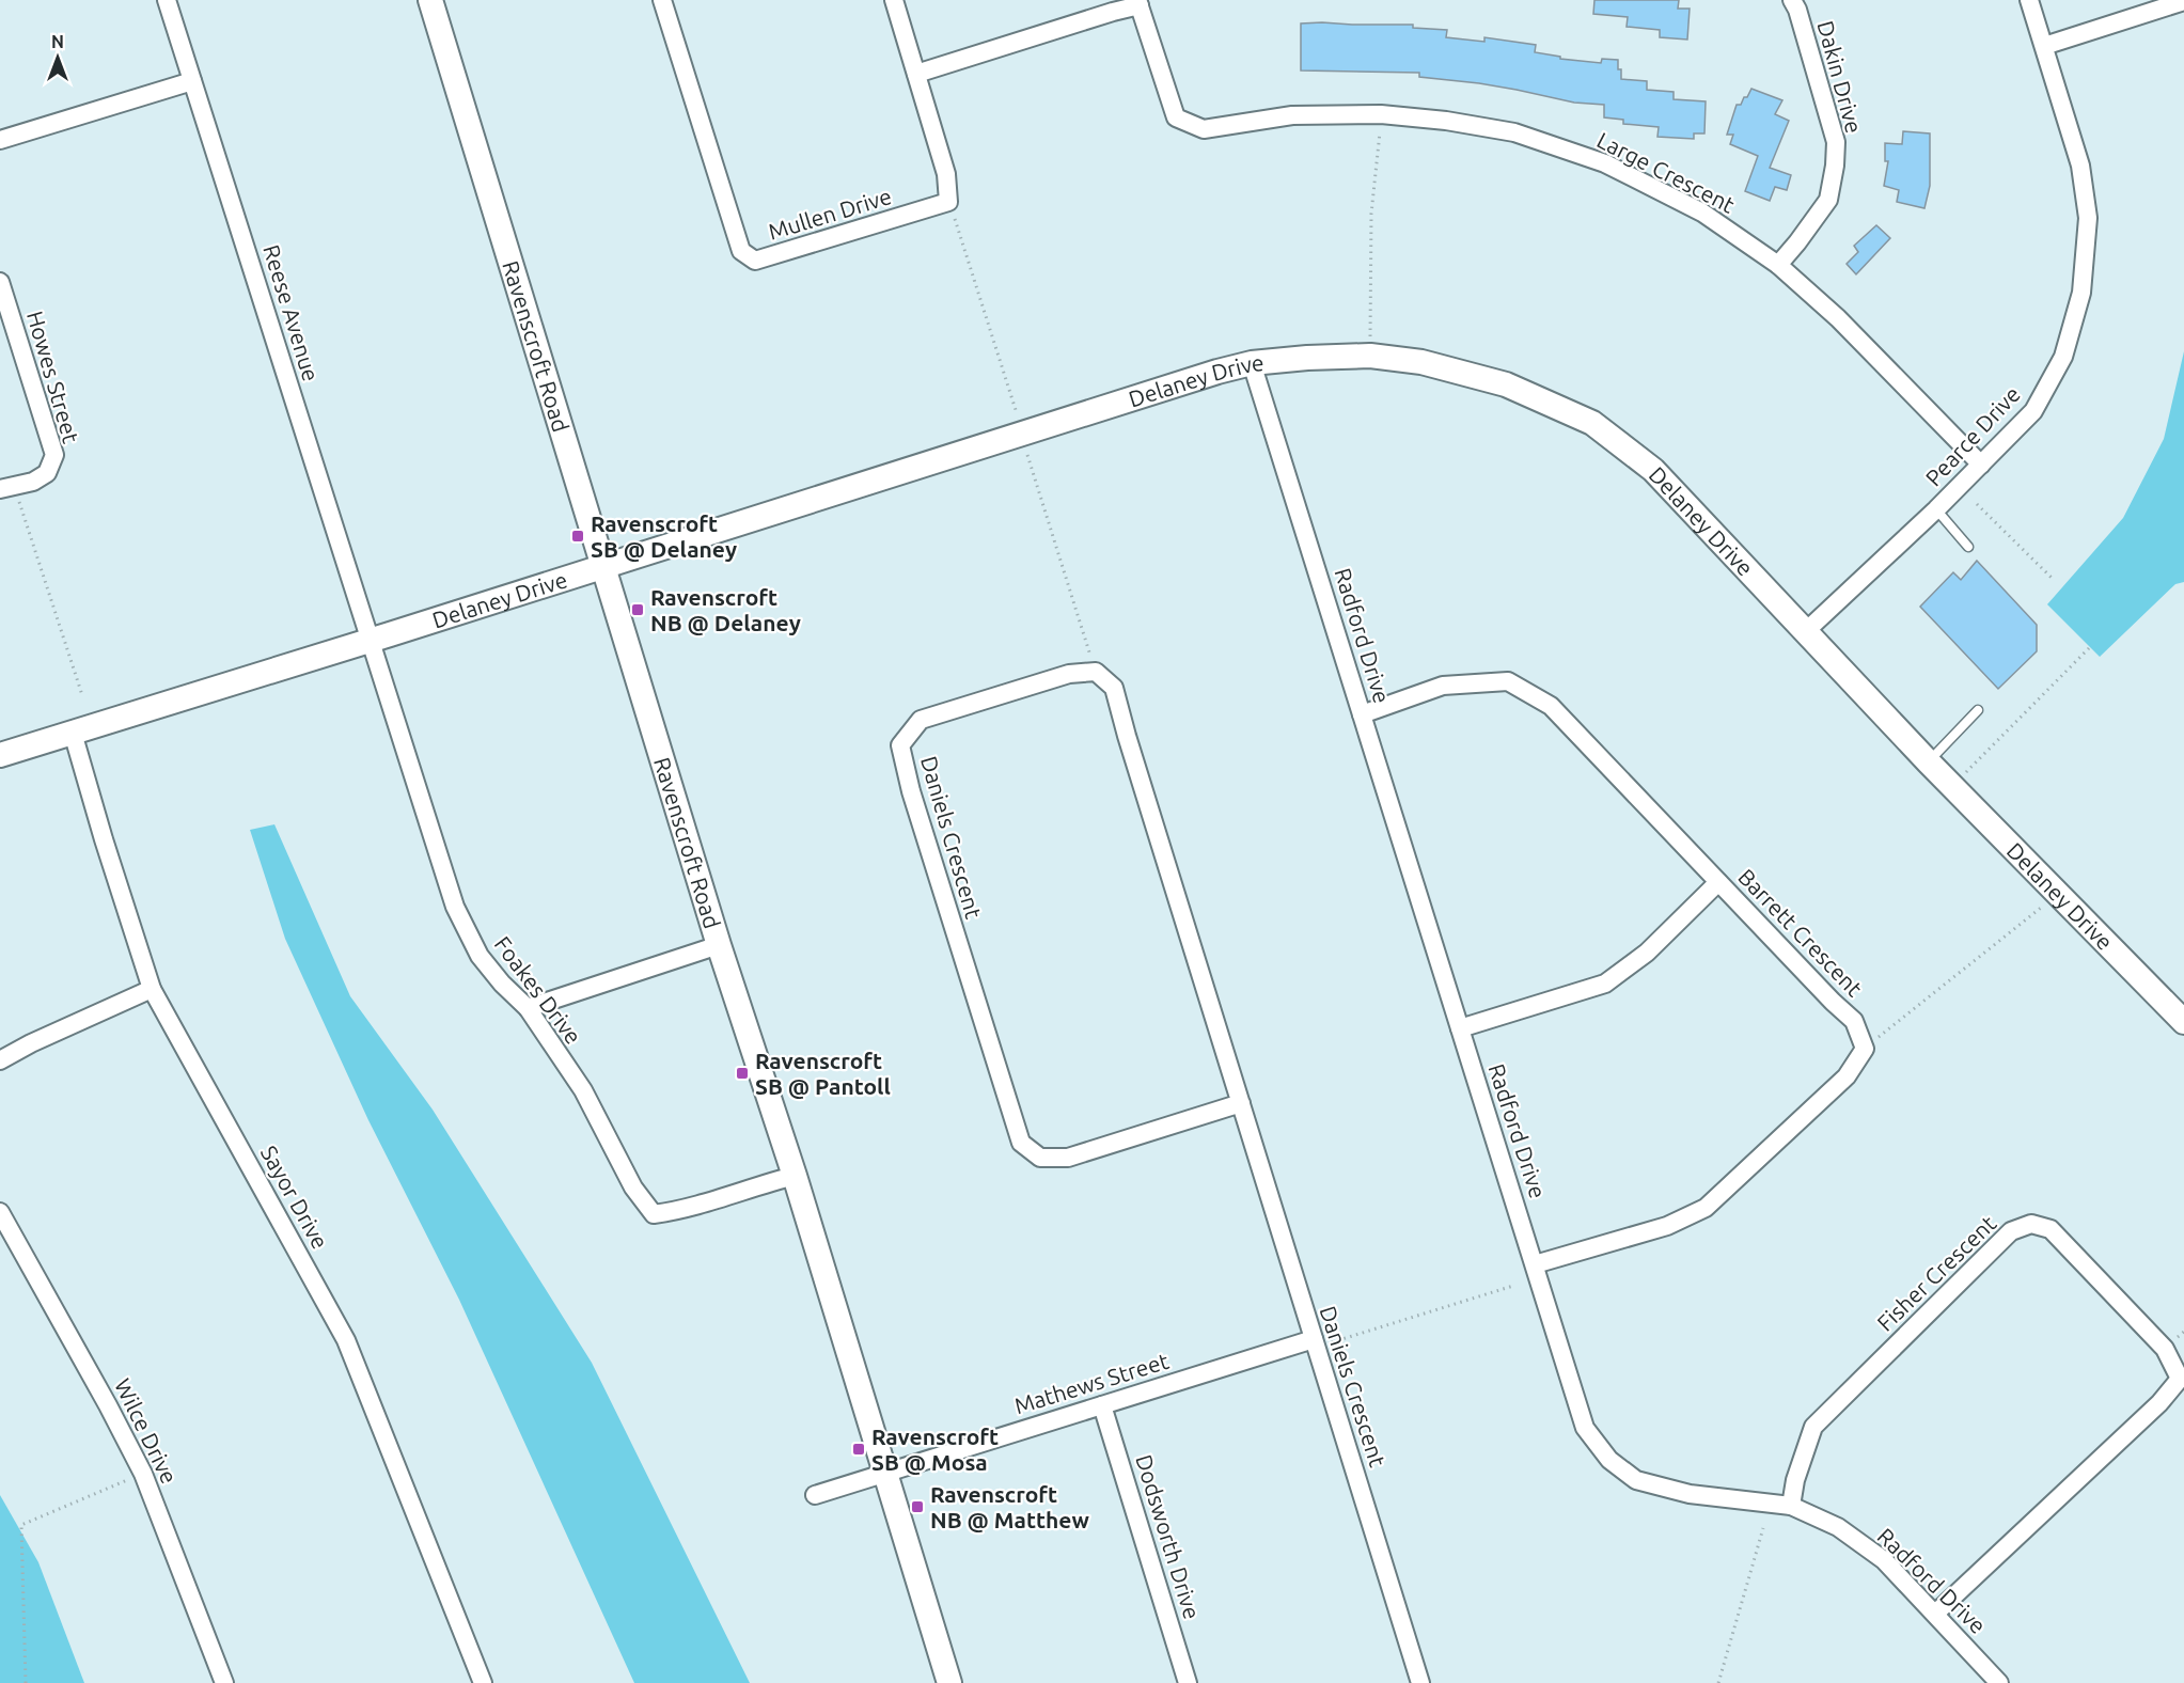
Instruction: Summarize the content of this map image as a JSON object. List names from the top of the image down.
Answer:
{
  "streets": {
    "street": [
      "Dakin Drive",
      "Large Crescent",
      "Mullen Drive",
      "Reese Avenue",
      "Ravenscroft Road",
      "Howes Street",
      "Delaney Drive",
      "Pearce Drive",
      "Radford Drive",
      "Daniels Crescent",
      "Barrett Crescent",
      "Foakes Drive",
      "Sayor Drive",
      "Fisher Crescent",
      "Mathews Street",
      "Wilce Drive",
      "Dodsworth Drive"
    ]
  },
  "crossings": [
    ["Dakin Drive", "Large Crescent"],
    ["Large Crescent", "Pearce Drive"],
    ["Reese Avenue", "Delaney Drive"],
    ["Reese Avenue", "Foakes Drive"],
    ["Ravenscroft Road", "Delaney Drive"],
    ["Ravenscroft Road", "Foakes Drive"],
    ["Ravenscroft Road", "Mathews Street"],
    ["Delaney Drive", "Pearce Drive"],
    ["Delaney Drive", "Radford Drive"],
    ["Delaney Drive", "Foakes Drive"],
    ["Delaney Drive", "Sayor Drive"],
    ["Radford Drive", "Barrett Crescent"],
    ["Radford Drive", "Fisher Crescent"],
    ["Daniels Crescent", "Mathews Street"],
    ["Mathews Street", "Dodsworth Drive"]
  ],
  "places": {
    "transit": [
      "Ravenscroft SB @ Delaney",
      "Ravenscroft NB @ Delaney",
      "Ravenscroft SB @ Pantoll",
      "Ravenscroft SB @ Mosa",
      "Ravenscroft NB @ Matthew"
    ]
  },
  "north": "top"
}
